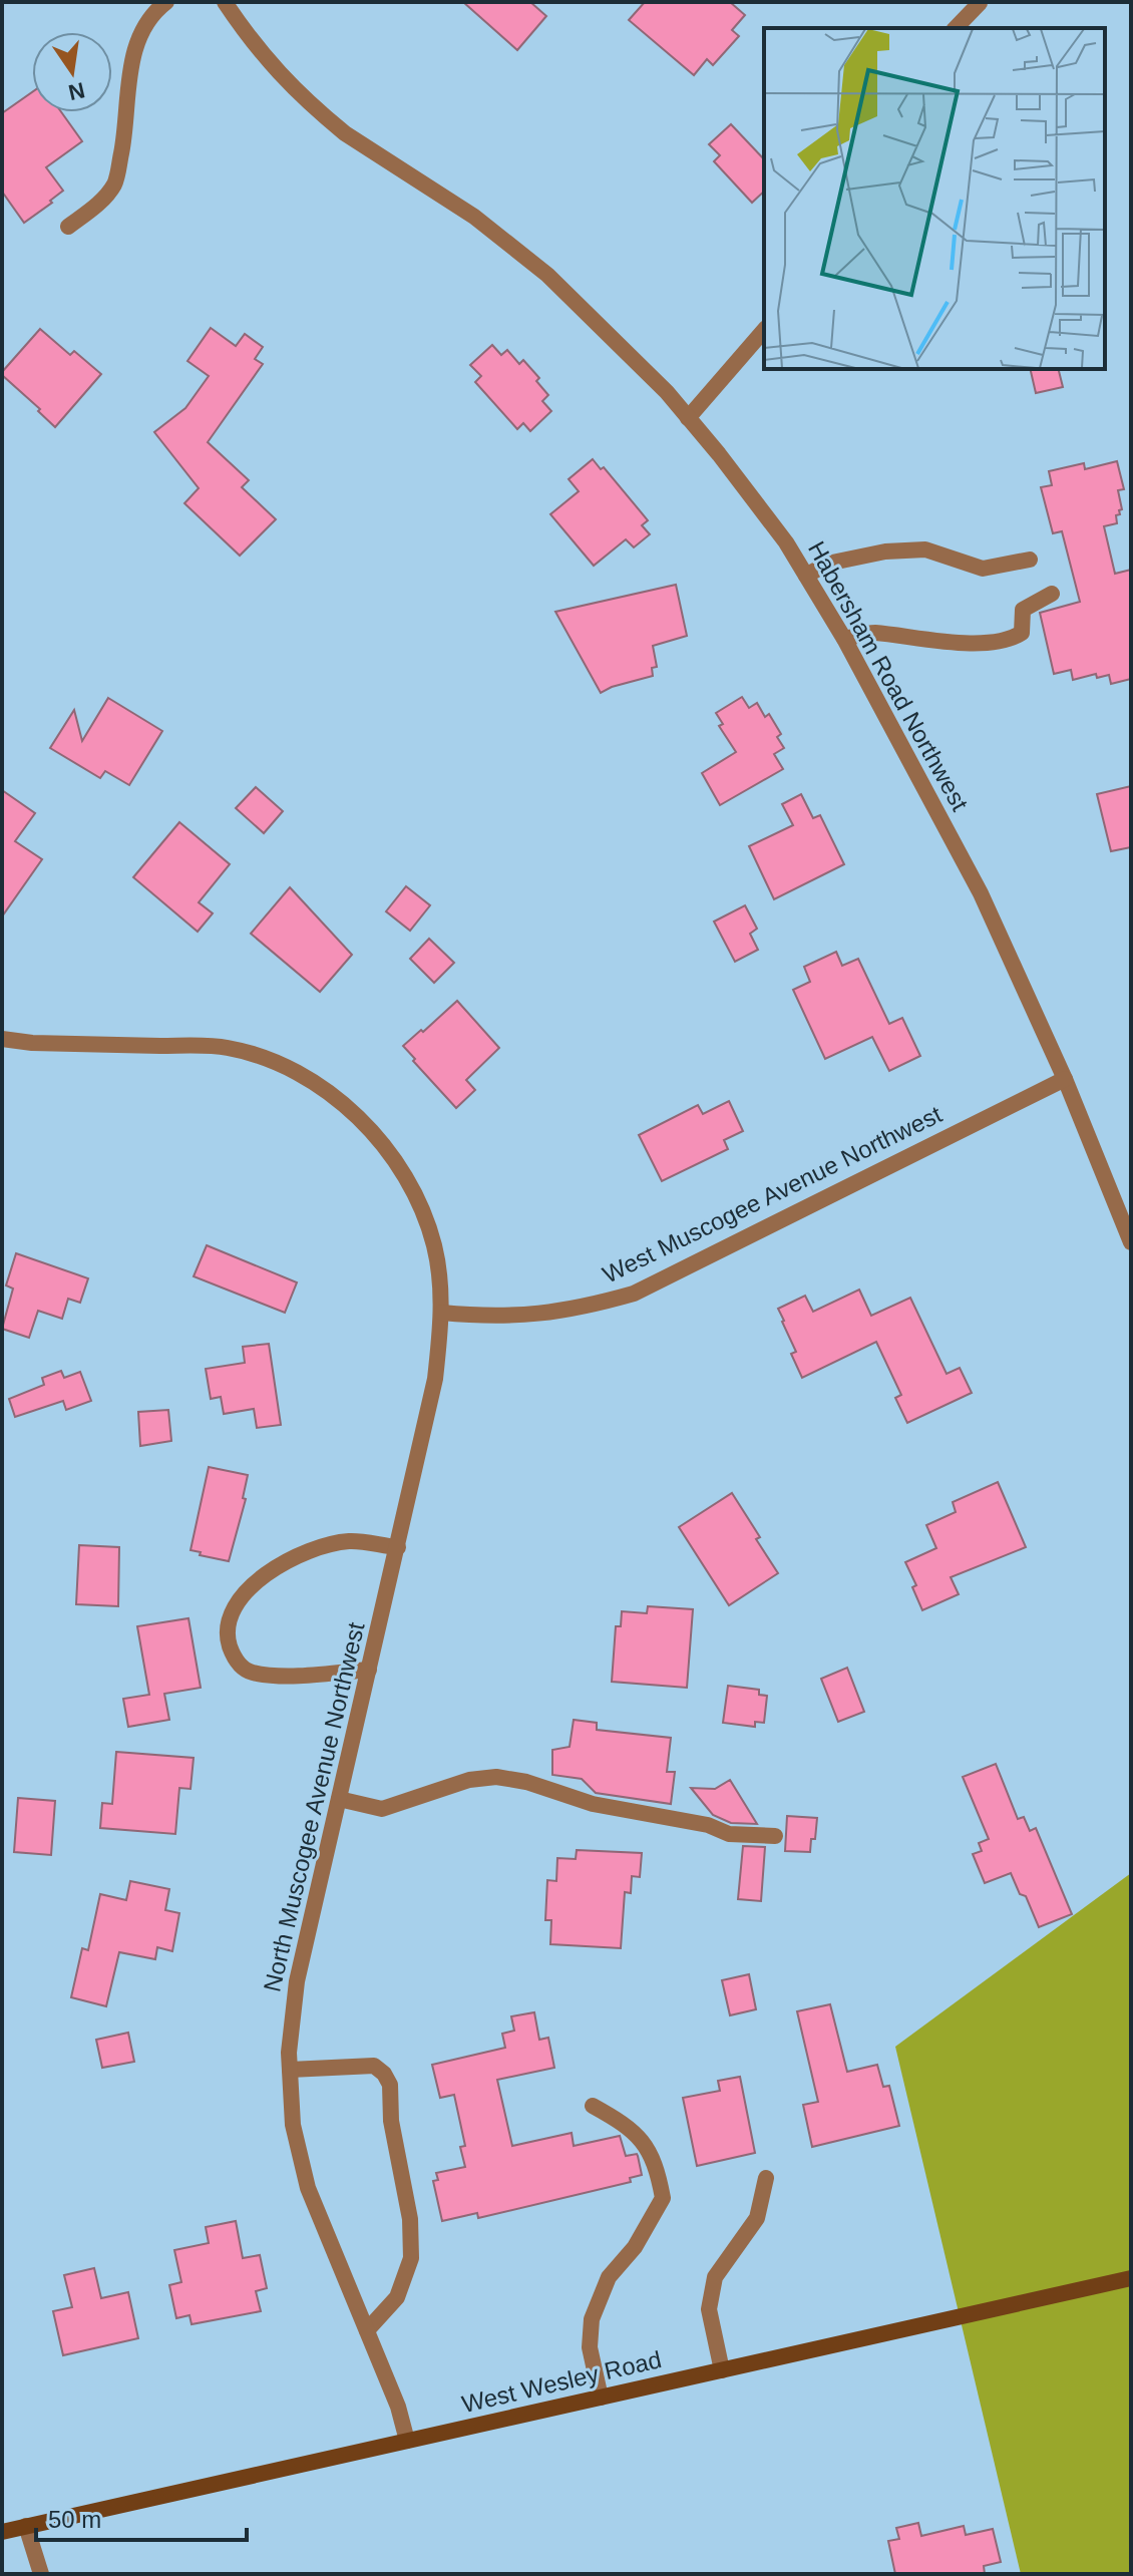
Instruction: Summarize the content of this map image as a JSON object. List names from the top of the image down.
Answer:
{
  "streets": {
    "street": [
      "Habersham Road Northwest",
      "West Muscogee Avenue Northwest",
      "North Muscogee Avenue Northwest",
      "West Wesley Road"
    ]
  },
  "crossings": [
    ["Habersham Road Northwest", "West Muscogee Avenue Northwest"],
    ["West Muscogee Avenue Northwest", "North Muscogee Avenue Northwest"],
    ["North Muscogee Avenue Northwest", "West Wesley Road"]
  ],
  "scale_bar": "50 m",
  "north": "bottom"
}
